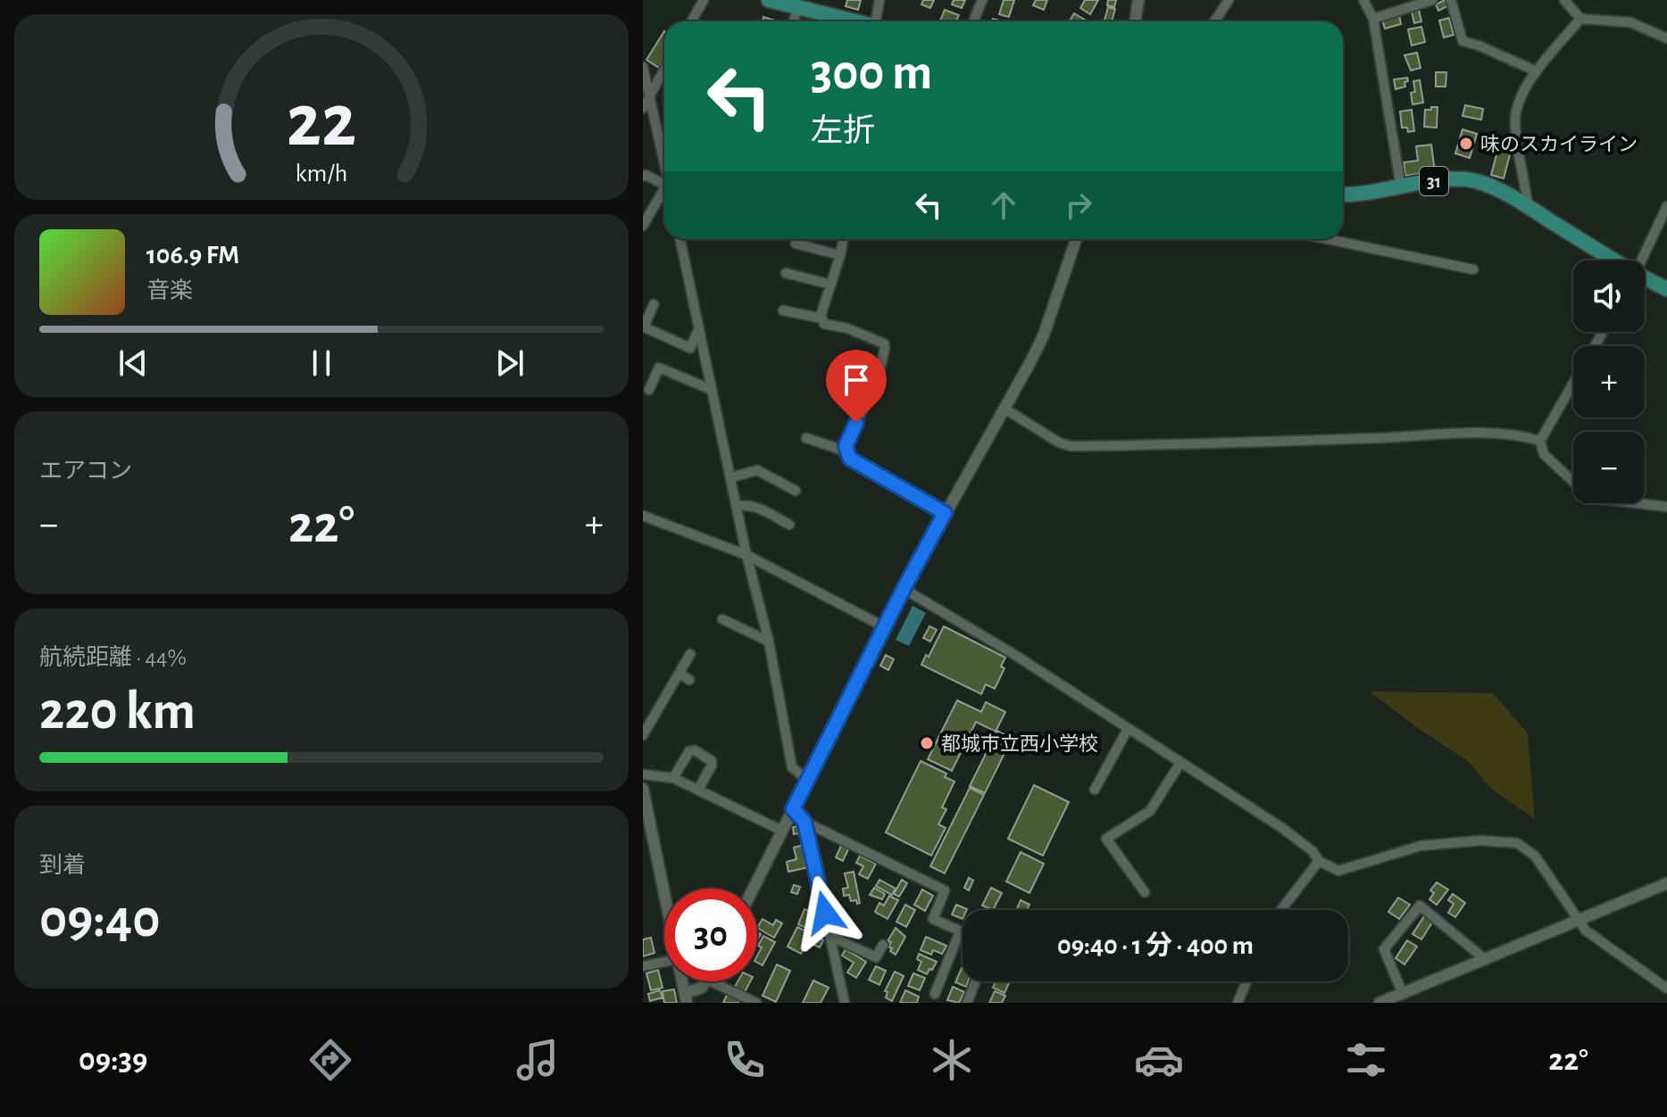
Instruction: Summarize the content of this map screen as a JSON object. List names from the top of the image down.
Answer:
{
  "streets": {
    "main road": ["31"]
  },
  "places": ["味のスカイライン", "都城市立西小学校"],
  "page": {
    "turn": ["300 m", "左折"],
    "song": ["106.9 FM", "音楽"],
    "map_buttons": ["+", "−"],
    "tile": [
      "エアコン",
      ["航続距離 · 44%", "220 km"],
      ["到着", "09:40"]
    ],
    "heat": ["−", "22°", "+"],
    "limit": "30",
    "trip": "09:40 · 1 分 · 400 m",
    "tabs": ["09:39", "22°"],
    "gauge": ["22", "km/h"]
  }
}
